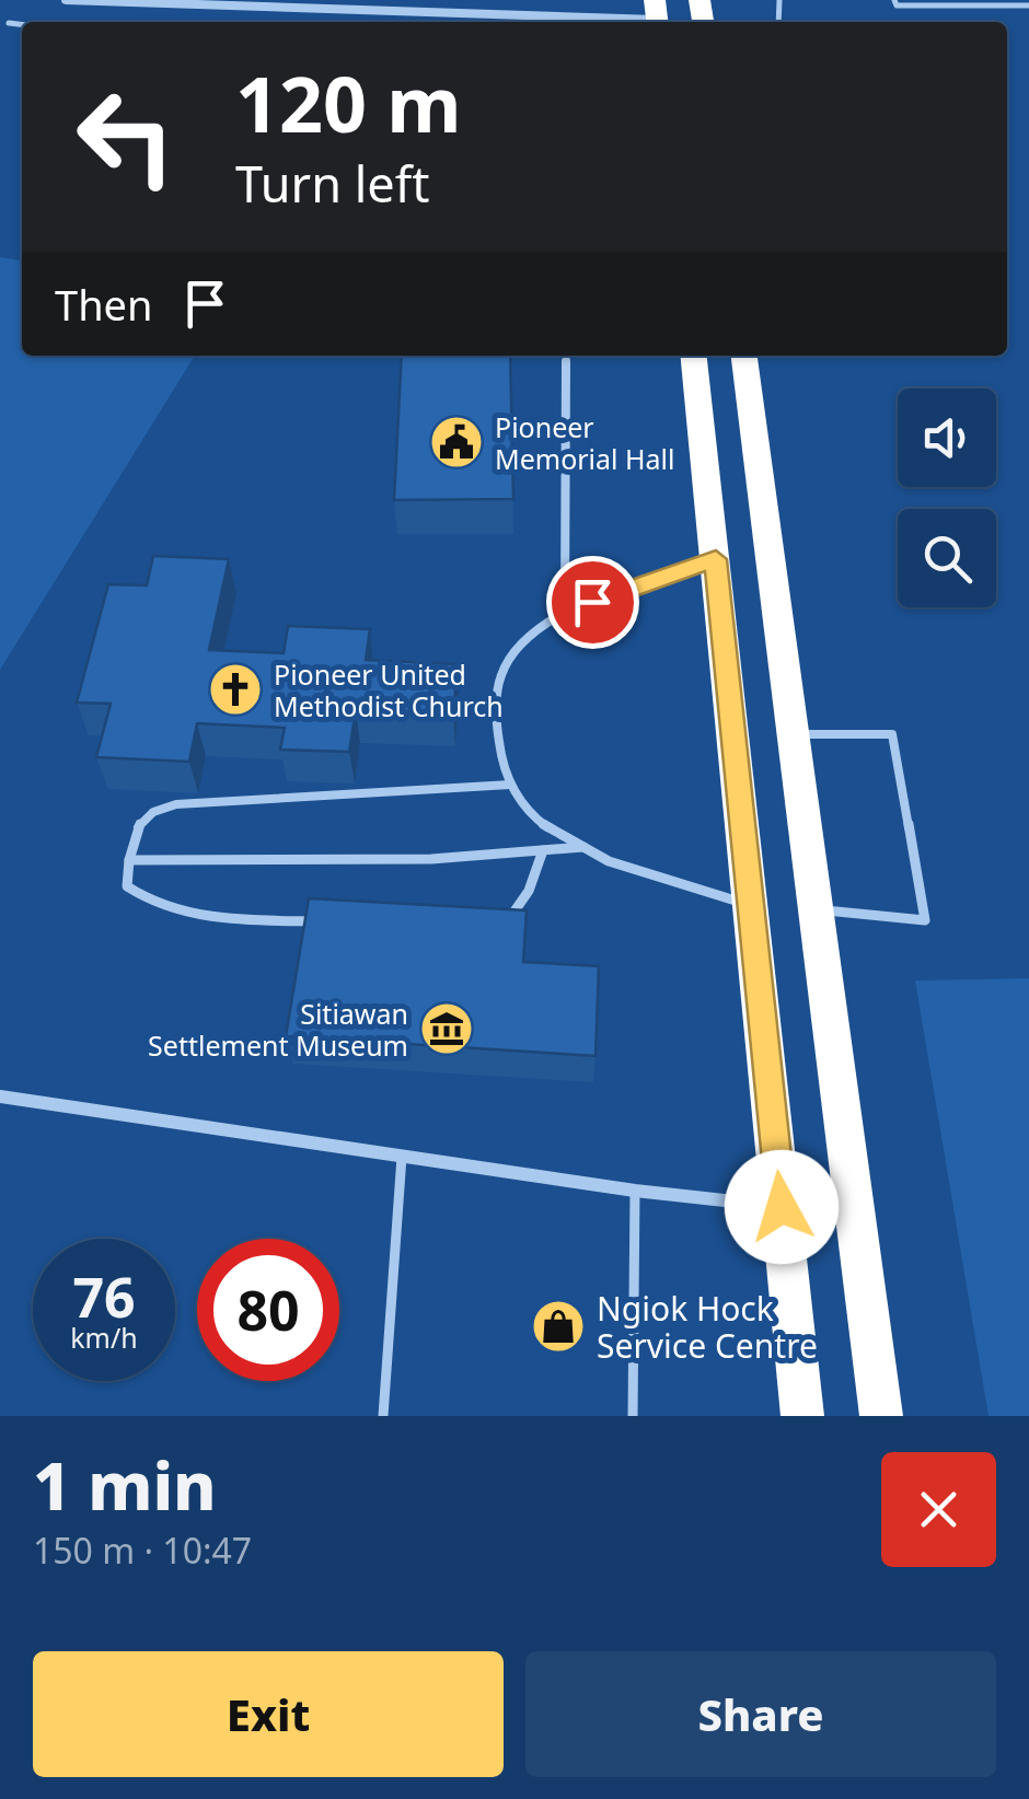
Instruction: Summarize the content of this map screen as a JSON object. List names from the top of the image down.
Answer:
{
  "places": {
    "public building": ["Pioneer Memorial Hall"],
    "church": ["Pioneer United Methodist Church"],
    "museum": ["Sitiawan Settlement Museum"],
    "shop": ["Ngiok Hock Service Centre"]
  },
  "page": {
    "turn": ["120 m", "Turn left"],
    "then": "Then",
    "speed": "76 km/h",
    "limit": "80",
    "heading": ["1 min", "150 m · 10:47"],
    "buttons": ["Exit", "Share"]
  }
}
